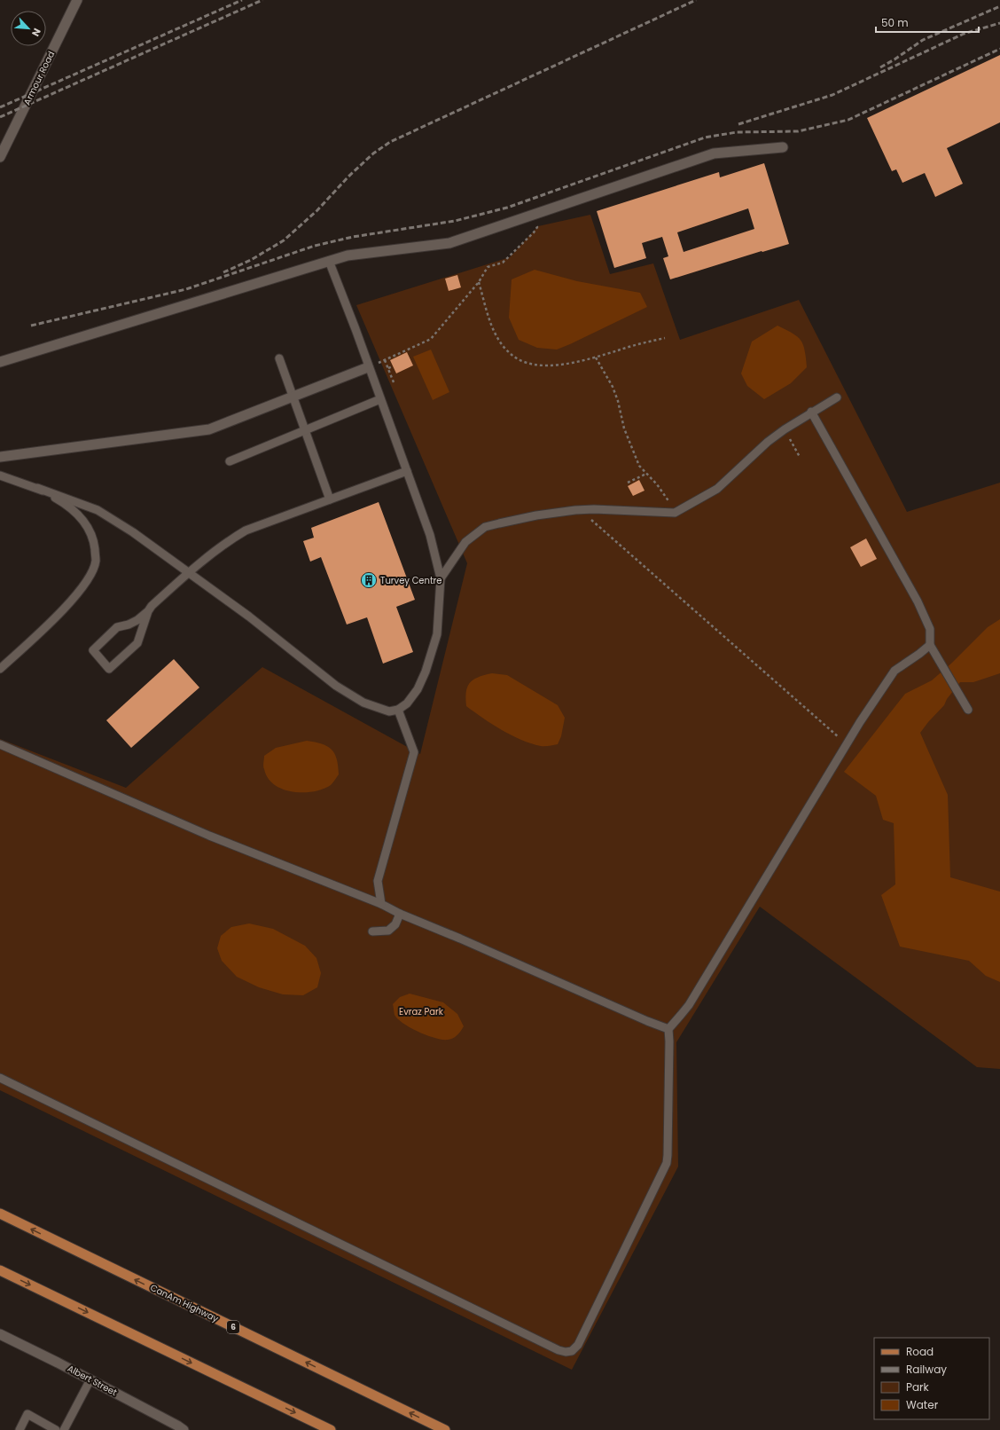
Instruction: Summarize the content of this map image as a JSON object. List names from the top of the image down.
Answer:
{
  "streets": {
    "main road": ["CanAm Highway", "6"],
    "street": ["Armour Road", "Albert Street"]
  },
  "parks": ["Evraz Park"],
  "places": {
    "building": ["Turvey Centre"]
  },
  "legend": [
    "Road",
    "Railway",
    "Park",
    "Water"
  ],
  "scale_bar": "50 m",
  "north": "bottom right"
}
